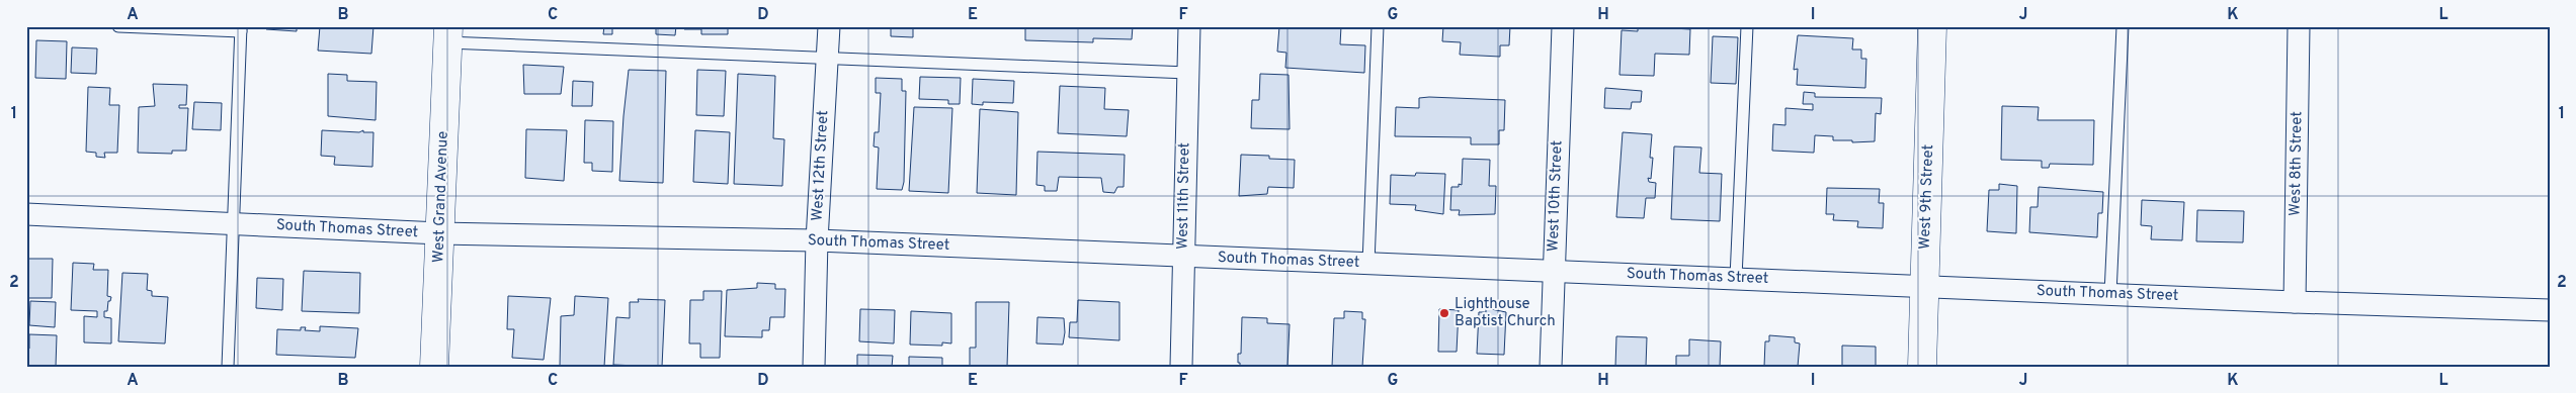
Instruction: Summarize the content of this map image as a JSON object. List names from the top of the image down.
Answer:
{
  "streets": {
    "street": [
      "West 8th Street",
      "West 12th Street",
      "West 11th Street",
      "West 10th Street",
      "West Grand Avenue",
      "West 9th Street",
      "South Thomas Street"
    ]
  },
  "crossings": [
    ["West 8th Street", "South Thomas Street"],
    ["West 12th Street", "South Thomas Street"],
    ["West 11th Street", "South Thomas Street"],
    ["West 10th Street", "South Thomas Street"],
    ["West Grand Avenue", "South Thomas Street"],
    ["West 9th Street", "South Thomas Street"]
  ],
  "places": ["Lighthouse Baptist Church"],
  "grid": {
    "columns": [
      "A",
      "B",
      "C",
      "D",
      "E",
      "F",
      "G",
      "H",
      "I",
      "J",
      "K",
      "L"
    ],
    "rows": ["1", "2"]
  }
}
